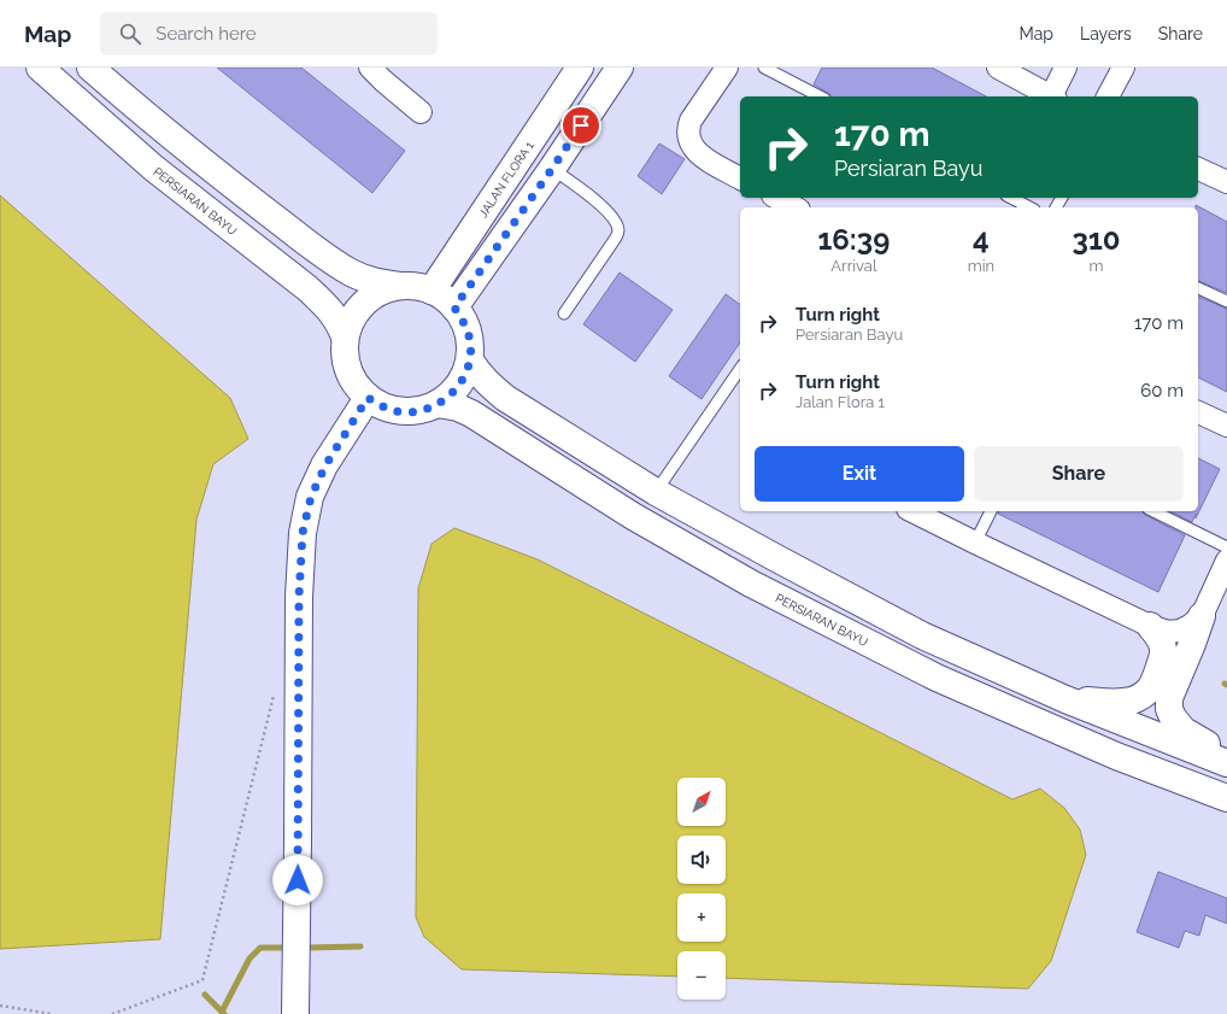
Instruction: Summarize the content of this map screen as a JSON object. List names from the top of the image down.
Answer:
{
  "streets": {
    "main road": ["JALAN FLORA 1", "PERSIARAN BAYU"]
  },
  "crossings": [
    ["JALAN FLORA 1", "PERSIARAN BAYU"]
  ],
  "north": "top right",
  "page": {
    "header": "Map",
    "search": "Search here",
    "nav": ["Map", "Layers", "Share"],
    "turn": ["170 m", "Persiaran Bayu"],
    "eta": [
      "16:39",
      "Arrival",
      "4",
      "min",
      "310",
      "m"
    ],
    "list": [
      {
        "name": "Turn right",
        "note": "Persiaran Bayu",
        "value": "170 m"
      },
      {
        "name": "Turn right",
        "note": "Jalan Flora 1",
        "value": "60 m"
      }
    ],
    "buttons": ["Exit", "Share"],
    "map_buttons": ["+", "−"]
  }
}
